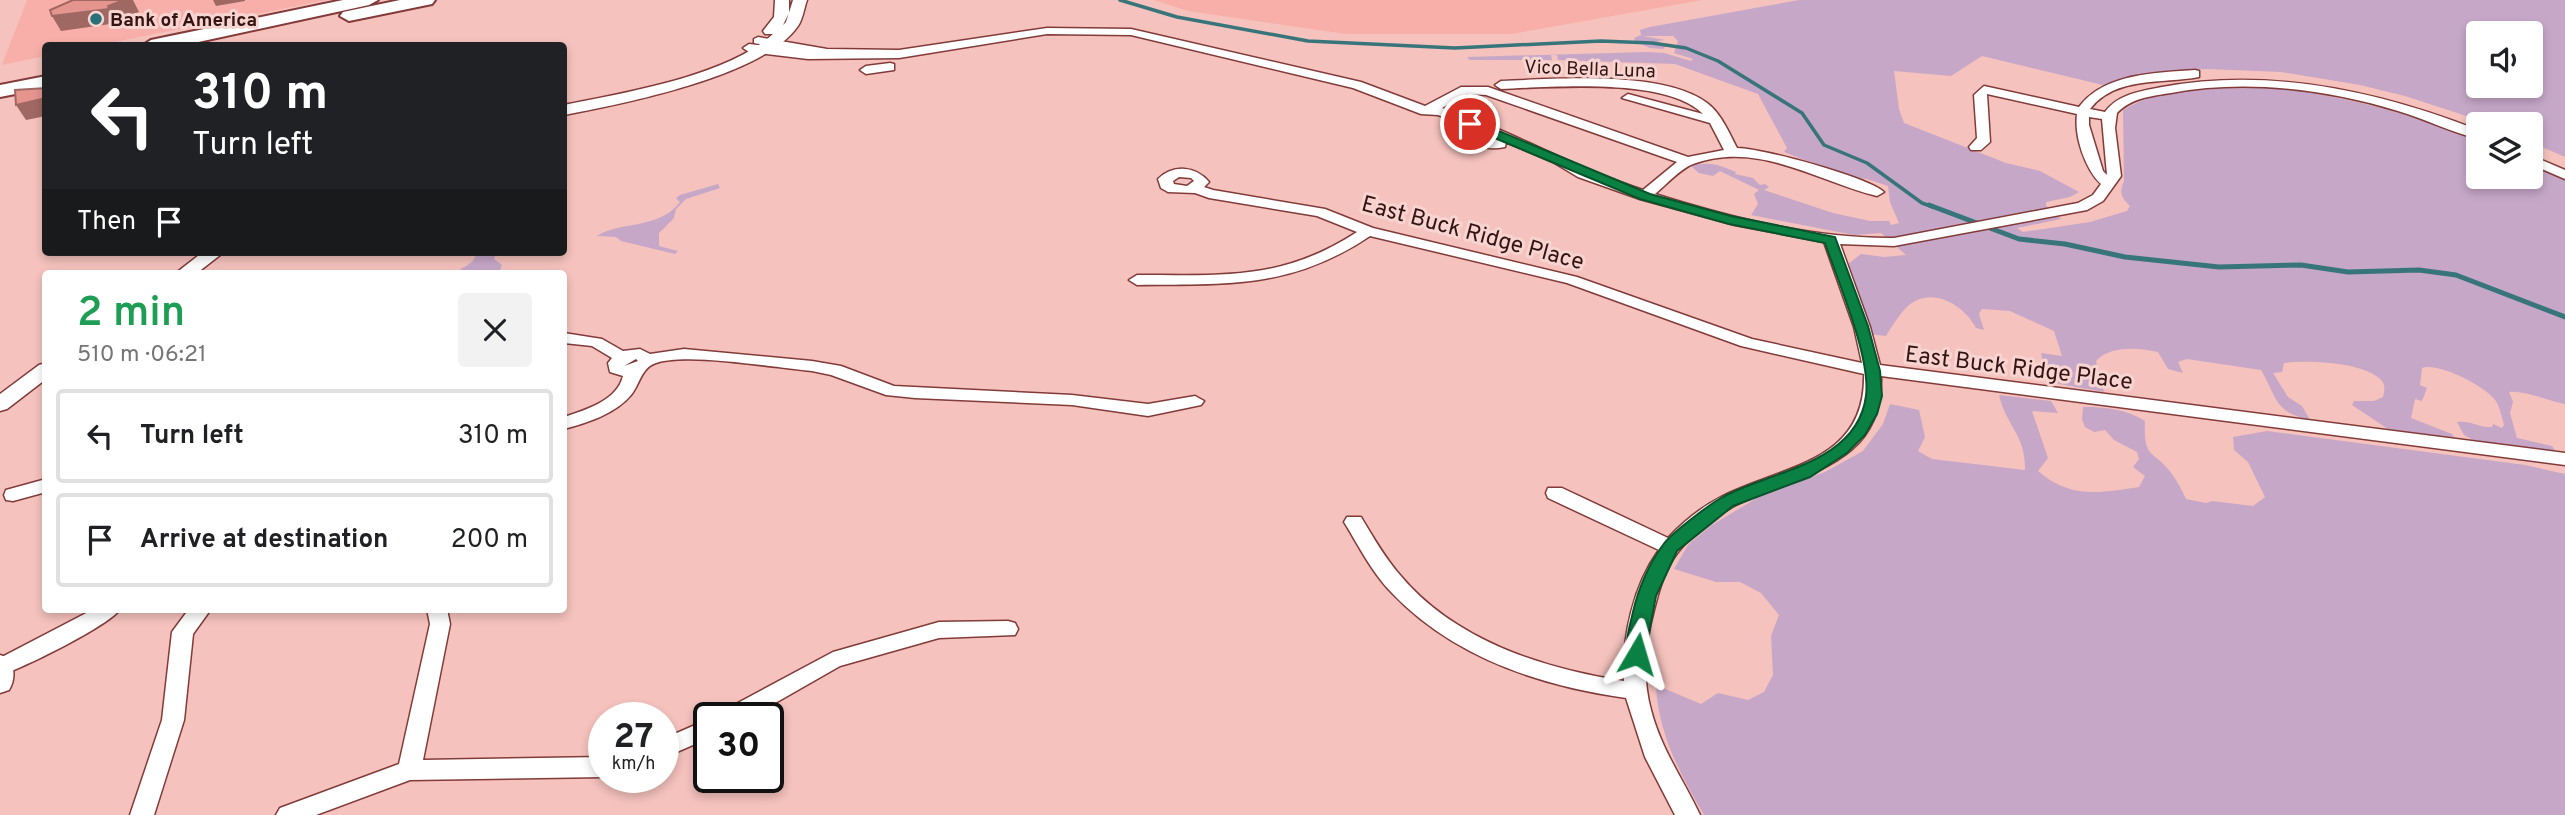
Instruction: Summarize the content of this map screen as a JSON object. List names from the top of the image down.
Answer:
{
  "streets": {
    "street": ["Vico Bella Luna", "East Buck Ridge Place"]
  },
  "places": ["Bank of America"],
  "page": {
    "turn": ["310 m", "Turn left"],
    "then": "Then",
    "heading": ["2 min", "510 m · 06:21"],
    "list": [
      {
        "name": "Turn left",
        "value": "310 m"
      },
      {
        "name": "Arrive at destination",
        "value": "200 m"
      }
    ],
    "speed": "27 km/h",
    "limit": "30"
  }
}
